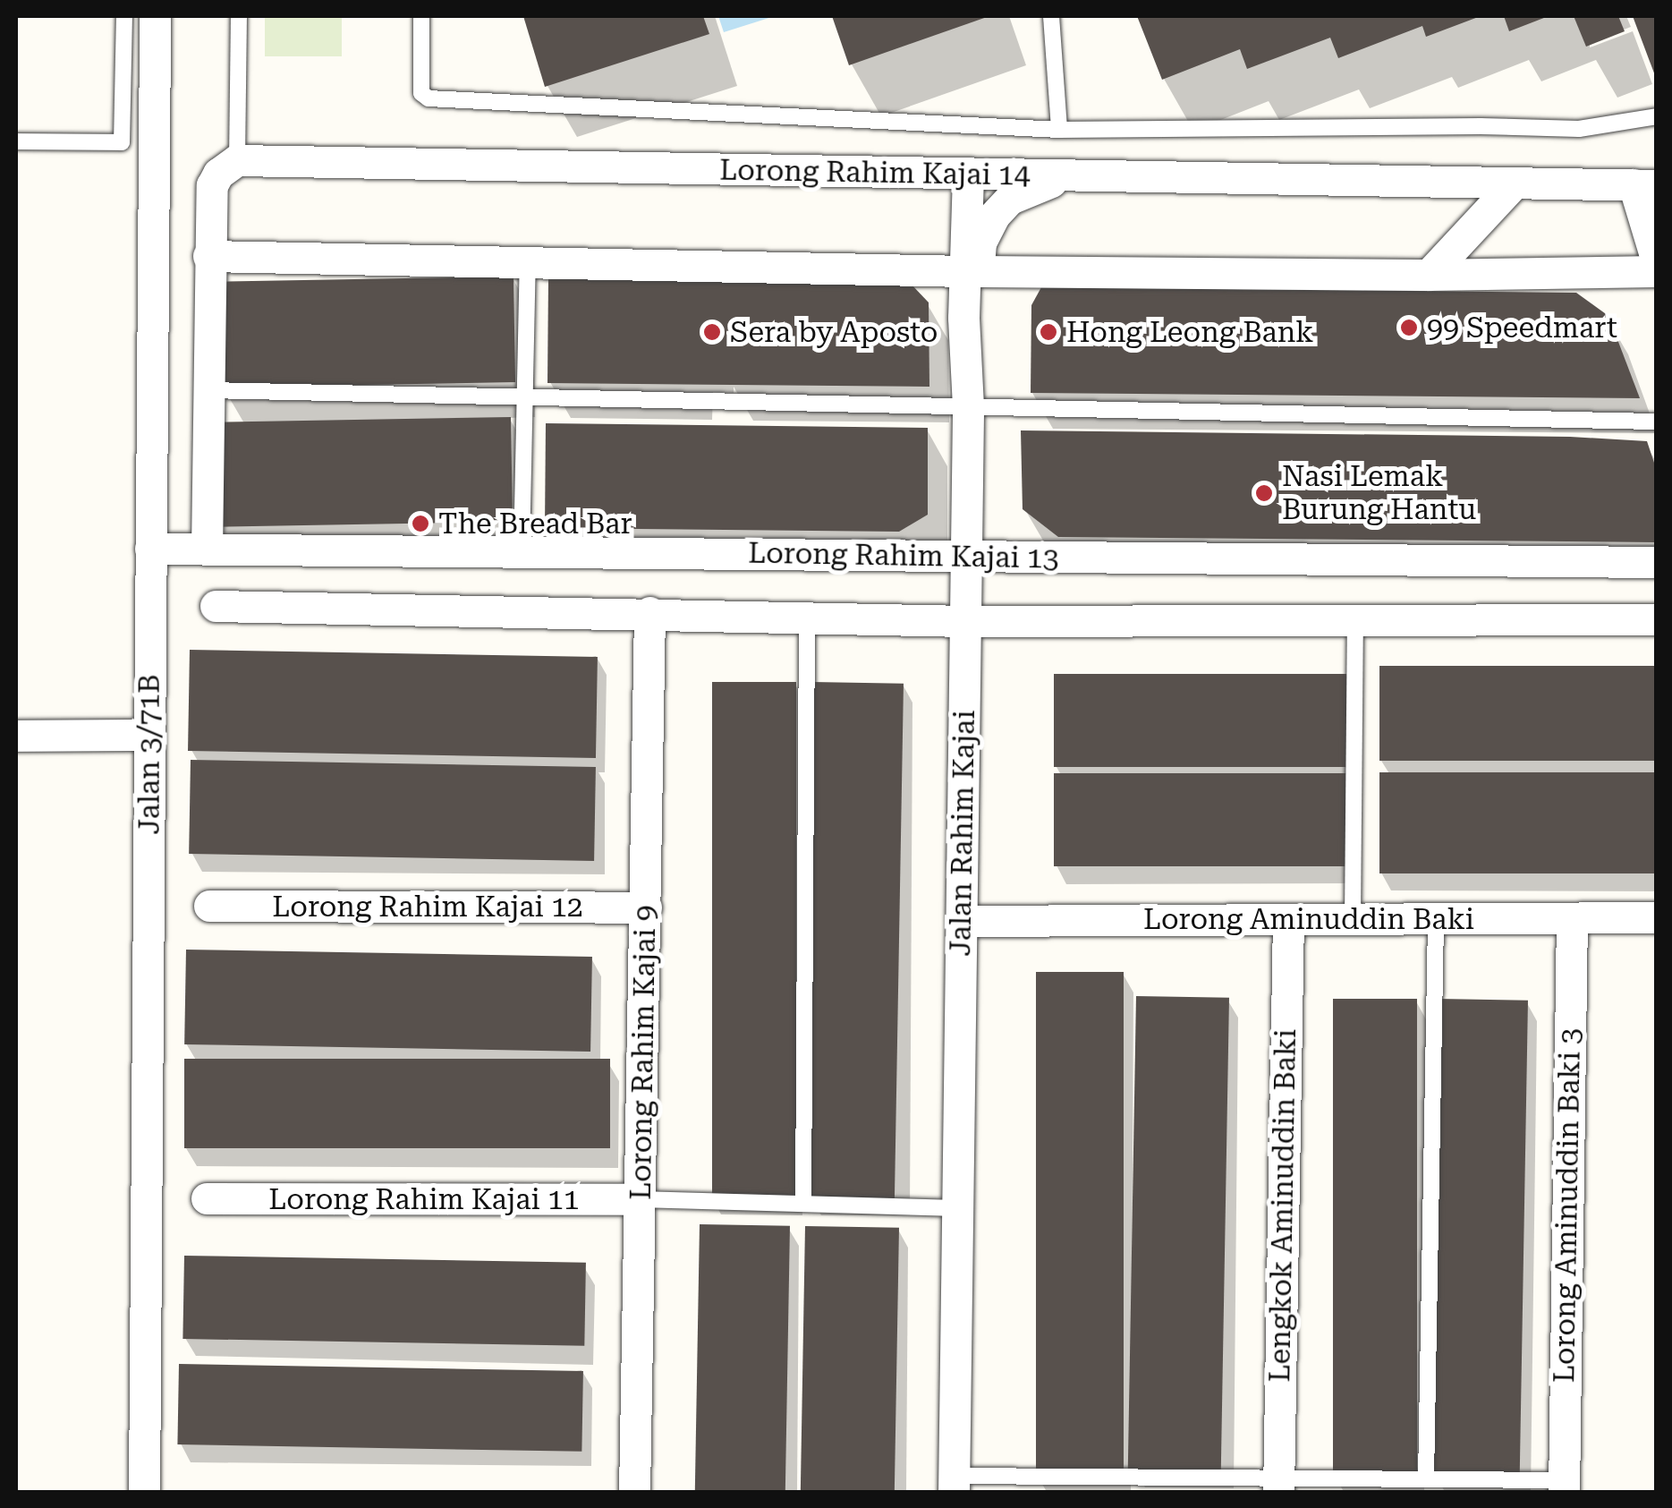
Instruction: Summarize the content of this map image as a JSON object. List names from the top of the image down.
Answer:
{
  "streets": {
    "street": [
      "Lorong Rahim Kajai 14",
      "Lorong Rahim Kajai 13",
      "Jalan 3/71B",
      "Jalan Rahim Kajai",
      "Lorong Rahim Kajai 12",
      "Lorong Aminuddin Baki",
      "Lorong Rahim Kajai 9",
      "Lorong Rahim Kajai 11",
      "Lengkok Aminuddin Baki",
      "Lorong Aminuddin Baki 3"
    ]
  },
  "crossings": [
    ["Lorong Rahim Kajai 13", "Jalan 3/71B"],
    ["Lorong Rahim Kajai 13", "Jalan Rahim Kajai"],
    ["Jalan Rahim Kajai", "Lorong Aminuddin Baki"],
    ["Lorong Rahim Kajai 12", "Lorong Rahim Kajai 9"],
    ["Lorong Aminuddin Baki", "Lengkok Aminuddin Baki"],
    ["Lorong Aminuddin Baki", "Lorong Aminuddin Baki 3"],
    ["Lorong Rahim Kajai 9", "Lorong Rahim Kajai 11"]
  ],
  "places": [
    "99 Speedmart",
    "Sera by Aposto",
    "Hong Leong Bank",
    "Nasi Lemak Burung Hantu",
    "The Bread Bar"
  ]
}
